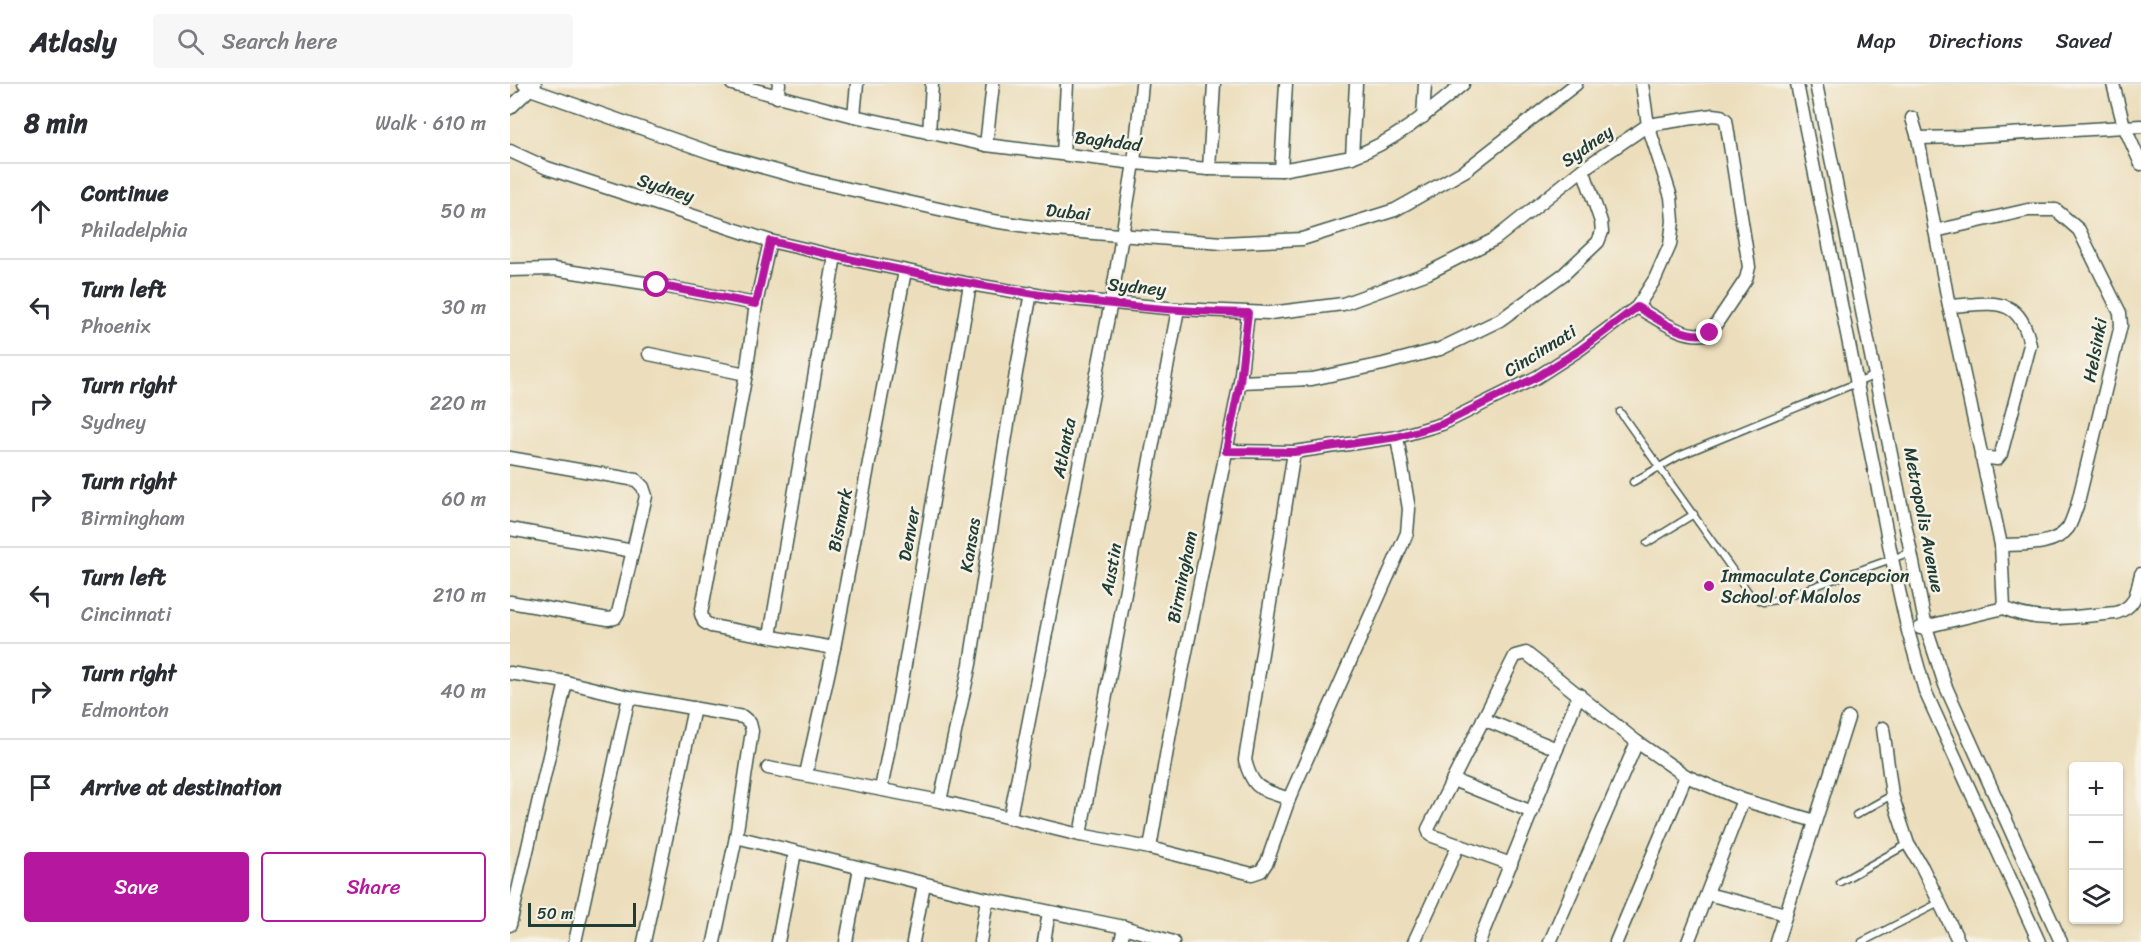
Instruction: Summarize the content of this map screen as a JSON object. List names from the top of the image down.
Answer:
{
  "streets": {
    "street": [
      "Baghdad",
      "Sydney",
      "Dubai",
      "Helsinki",
      "Cincinnati",
      "Atlanta",
      "Bismark",
      "Metropolis Avenue",
      "Denver",
      "Kansas",
      "Austin",
      "Birmingham"
    ]
  },
  "crossings": [
    ["Baghdad", "Atlanta"],
    ["Sydney", "Cincinnati"],
    ["Sydney", "Atlanta"],
    ["Sydney", "Bismark"],
    ["Sydney", "Denver"],
    ["Sydney", "Kansas"],
    ["Sydney", "Austin"],
    ["Sydney", "Birmingham"],
    ["Dubai", "Atlanta"],
    ["Cincinnati", "Birmingham"]
  ],
  "places": ["Immaculate Concepcion School of Malolos"],
  "scale_bar": "50 m",
  "page": {
    "header": "Atlasly",
    "search": "Search here",
    "nav": ["Map", "Directions", "Saved"],
    "heading": ["8 min", "Walk · 610 m"],
    "list": [
      ["Continue", "Philadelphia", "50 m"],
      ["Turn left", "Phoenix", "30 m"],
      ["Turn right", "Sydney", "220 m"],
      ["Turn right", "Birmingham", "60 m"],
      ["Turn left", "Cincinnati", "210 m"],
      ["Turn right", "Edmonton", "40 m"],
      "Arrive at destination"
    ],
    "map_buttons": ["+", "−"],
    "buttons": ["Save", "Share"],
    "scale": "50 m"
  }
}
